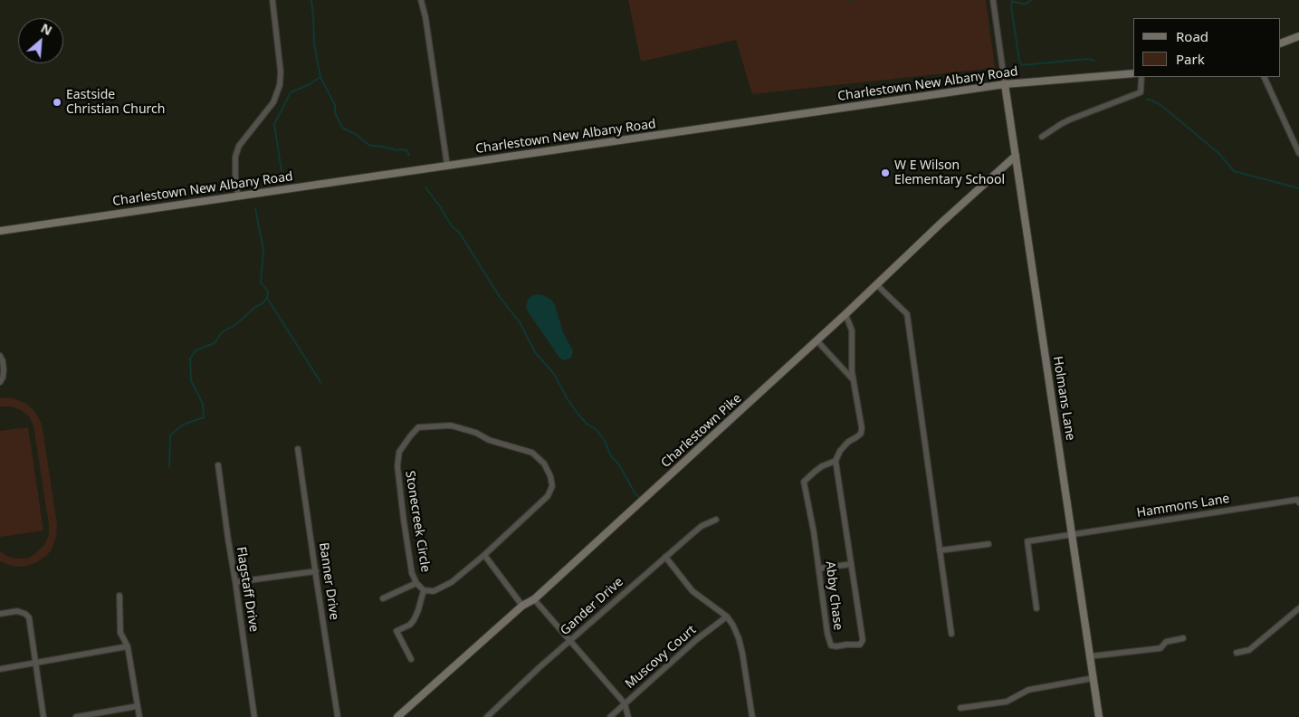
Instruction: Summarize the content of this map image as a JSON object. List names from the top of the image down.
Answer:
{
  "streets": {
    "main road": ["Charlestown New Albany Road", "Holmans Lane", "Charlestown Pike"],
    "street": [
      "Hammons Lane",
      "Stonecreek Circle",
      "Banner Drive",
      "Flagstaff Drive",
      "Abby Chase",
      "Gander Drive",
      "Muscovy Court"
    ]
  },
  "crossings": [
    ["Charlestown New Albany Road", "Holmans Lane"],
    ["Holmans Lane", "Charlestown Pike"],
    ["Holmans Lane", "Hammons Lane"],
    ["Charlestown Pike", "Abby Chase"]
  ],
  "places": ["Eastside Christian Church", "W E Wilson Elementary School"],
  "legend": ["Road", "Park"],
  "north": "top right"
}
